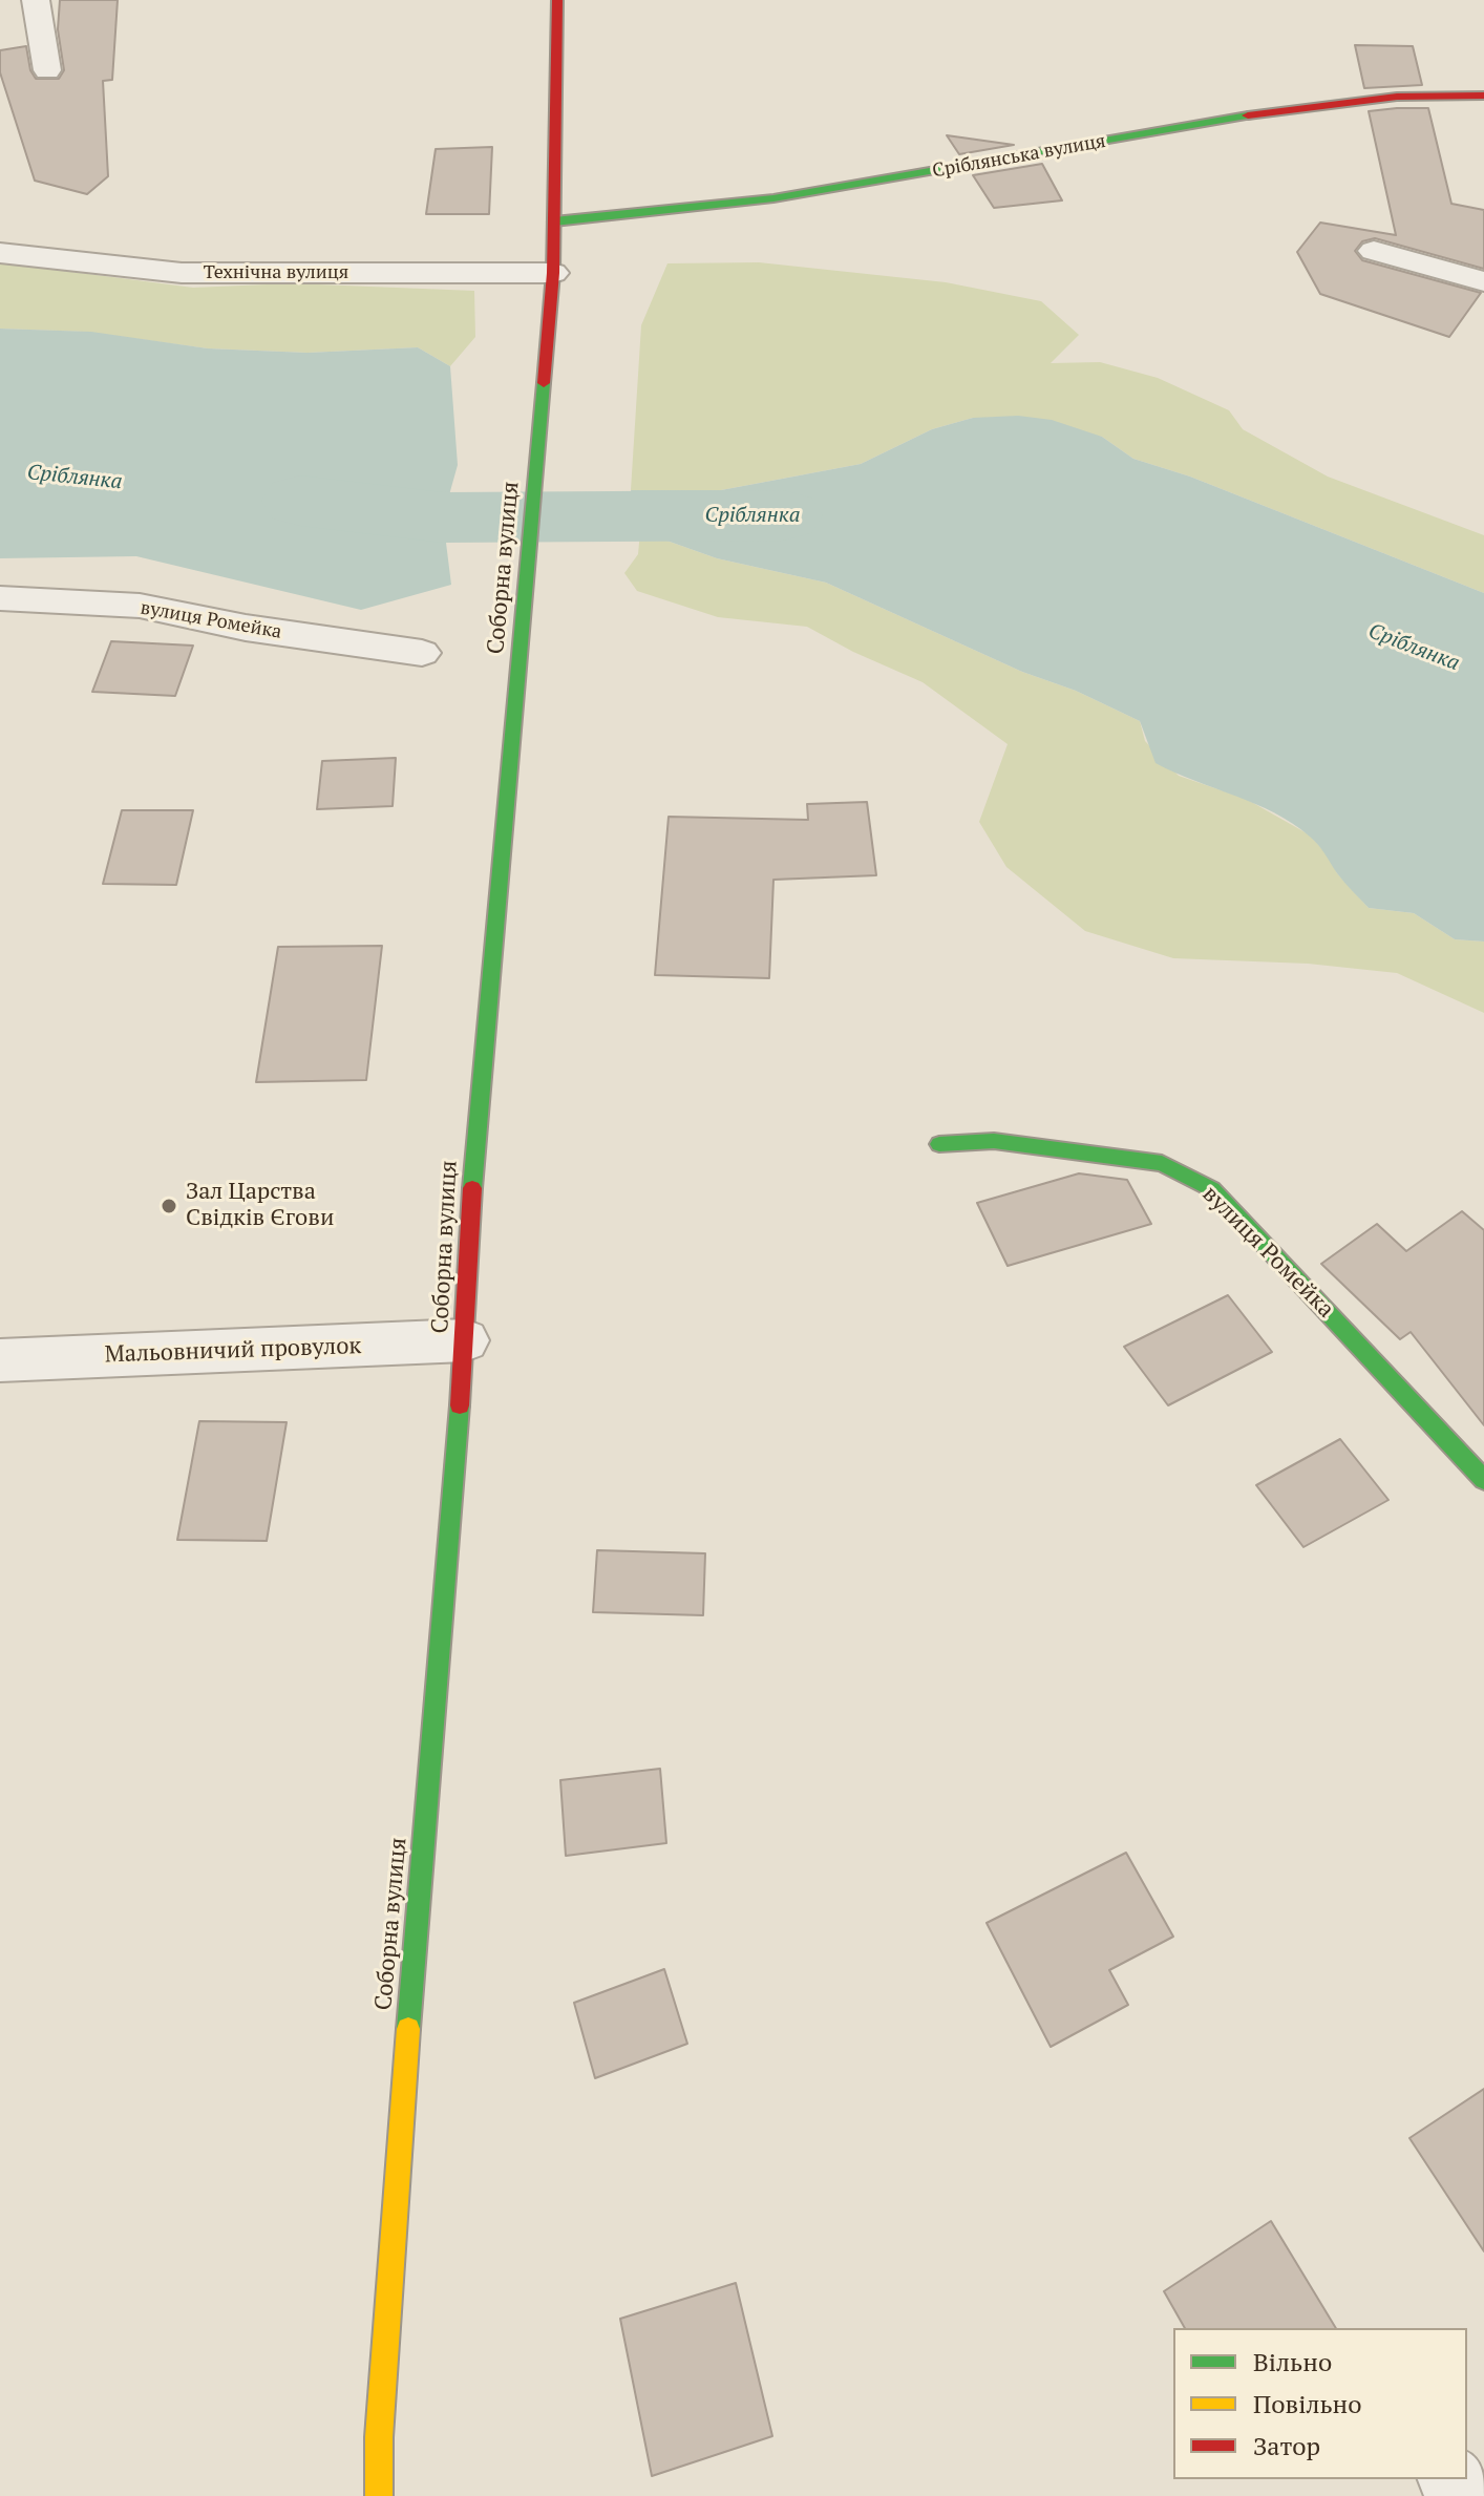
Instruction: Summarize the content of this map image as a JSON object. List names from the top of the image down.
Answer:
{
  "streets": {
    "main road": ["Сріблянська вулиця", "Соборна вулиця", "вулиця Ромейка"],
    "street": ["Технічна вулиця", "Мальовничий провулок"]
  },
  "crossings": [
    ["Сріблянська вулиця", "Соборна вулиця"],
    ["Технічна вулиця", "Соборна вулиця"],
    ["Соборна вулиця", "Мальовничий провулок"]
  ],
  "water": ["Сріблянка"],
  "places": ["Зал Царства Свідків Єгови"],
  "legend": ["Вільно", "Повільно", "Затор"]
}
